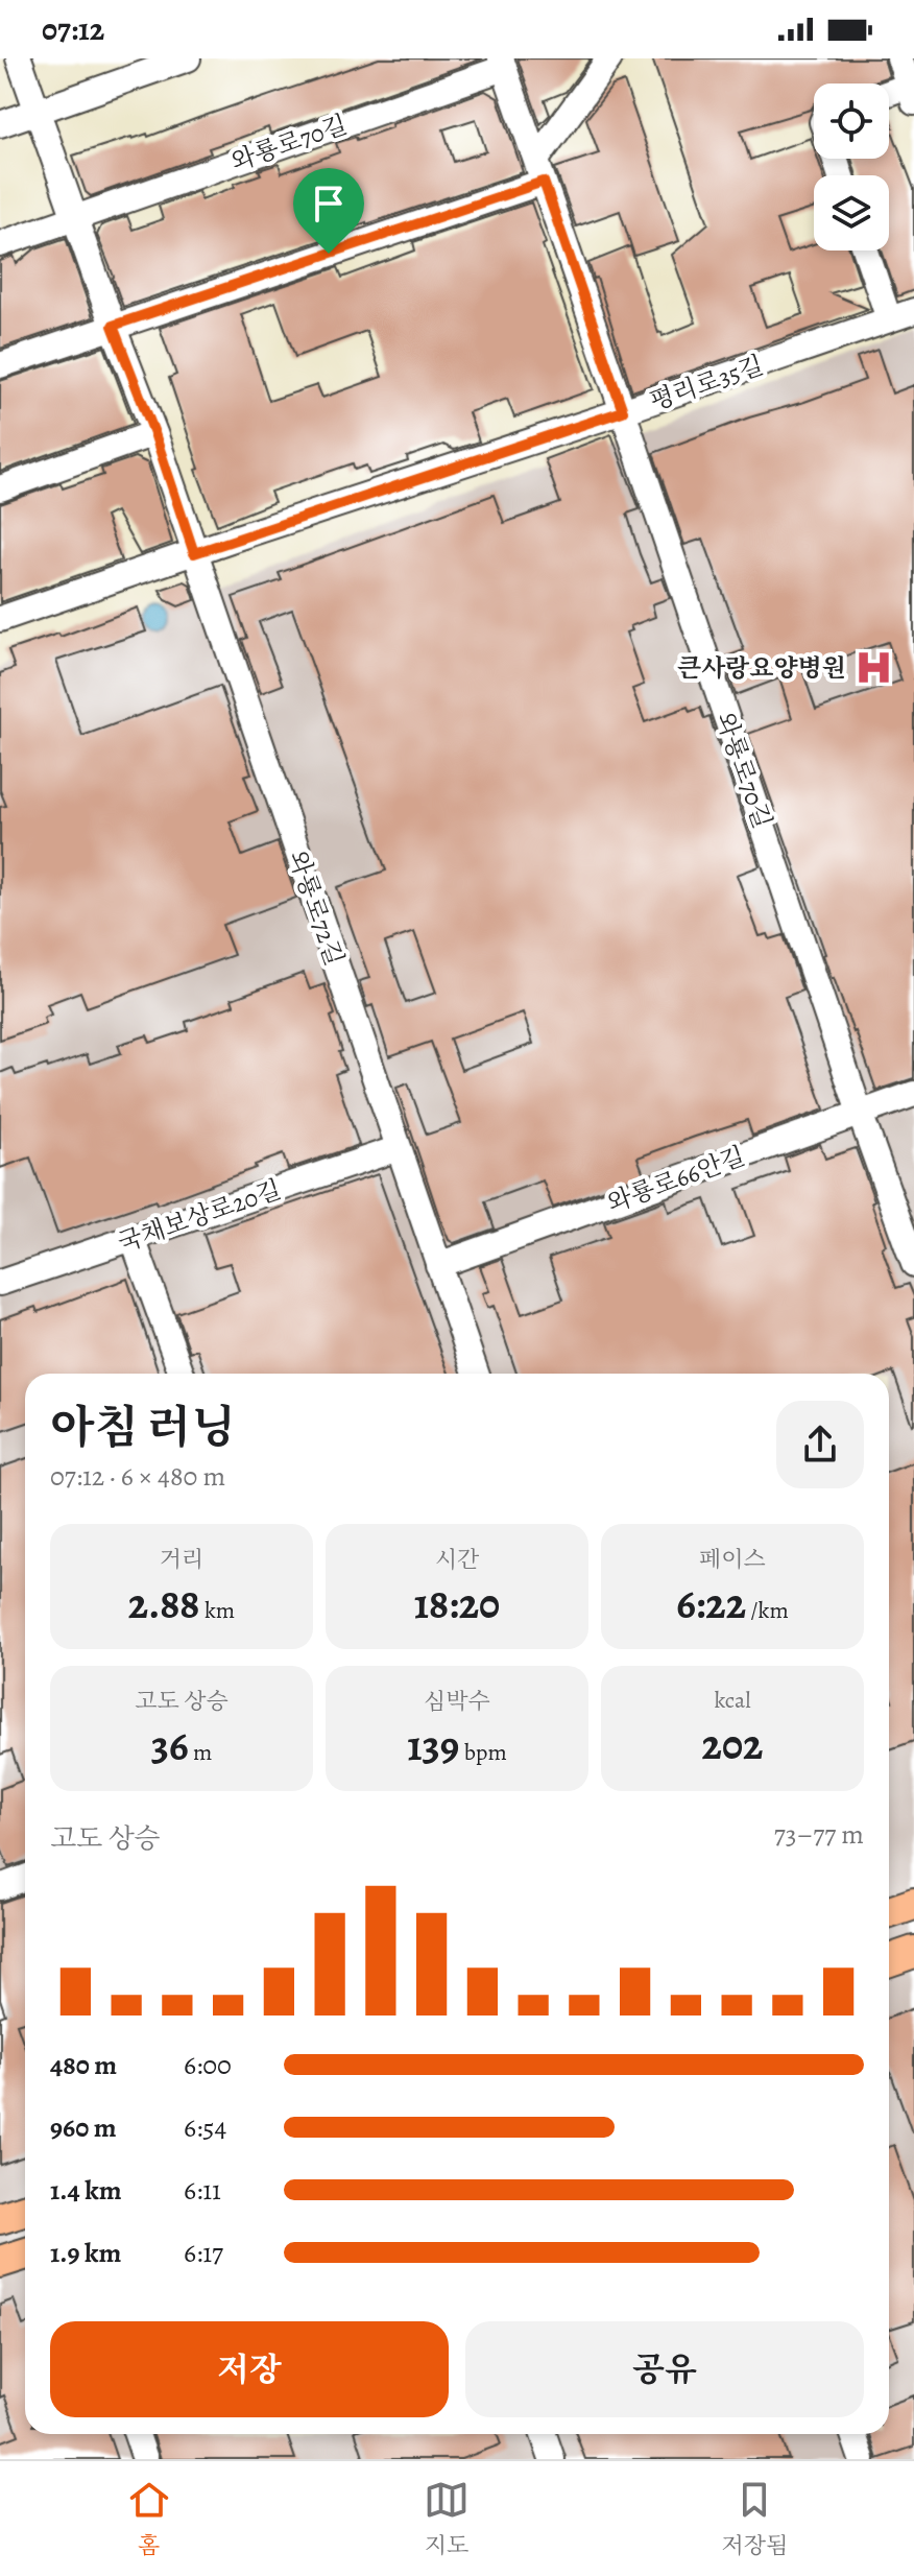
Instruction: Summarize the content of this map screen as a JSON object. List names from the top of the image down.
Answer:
{
  "streets": {
    "street": [
      "와룡로70길",
      "평리로35길",
      "와룡로72길",
      "와룡로66안길",
      "국채보상로20길"
    ]
  },
  "crossings": [
    ["와룡로70길", "평리로35길"],
    ["와룡로70길", "와룡로72길"],
    ["와룡로70길", "와룡로66안길"],
    ["평리로35길", "와룡로72길"],
    ["와룡로72길", "와룡로66안길"],
    ["와룡로72길", "국채보상로20길"]
  ],
  "places": {
    "hospital": ["큰사랑요양병원"]
  },
  "page": {
    "status": "07:12",
    "heading": ["아침 러닝", "07:12 · 6 × 480 m"],
    "stats": [
      ["거리", "2.88 km"],
      ["시간", "18:20"],
      ["페이스", "6:22 /km"],
      ["고도 상승", "36 m"],
      ["심박수", "139 bpm"],
      ["kcal", "202"]
    ],
    "chart": ["고도 상승", "73–77 m"],
    "list": [
      {
        "name": "480 m",
        "note": "6:00"
      },
      {
        "name": "960 m",
        "note": "6:54"
      },
      {
        "name": "1.4 km",
        "note": "6:11"
      },
      {
        "name": "1.9 km",
        "note": "6:17"
      }
    ],
    "buttons": ["저장", "공유"],
    "tabs": ["홈", "지도", "저장됨"]
  }
}
